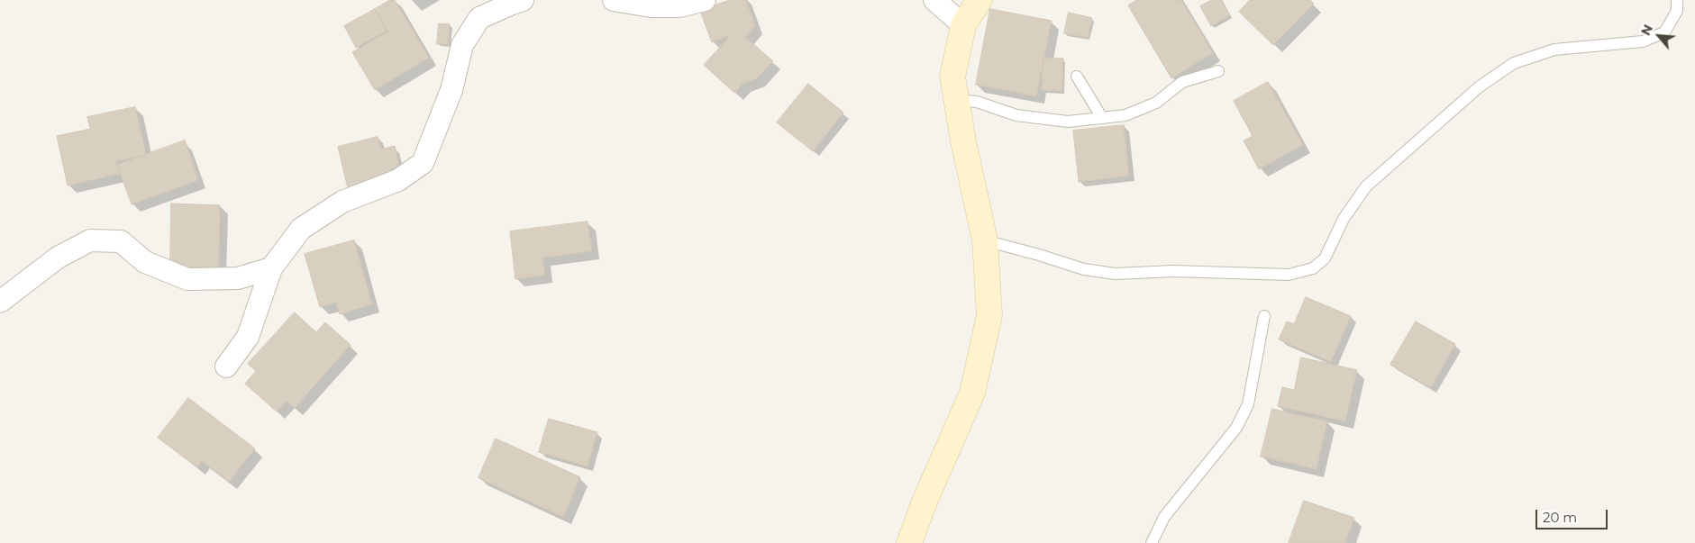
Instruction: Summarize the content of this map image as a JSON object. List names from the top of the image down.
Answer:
{
  "scale_bar": "20 m",
  "north": "top left"
}
